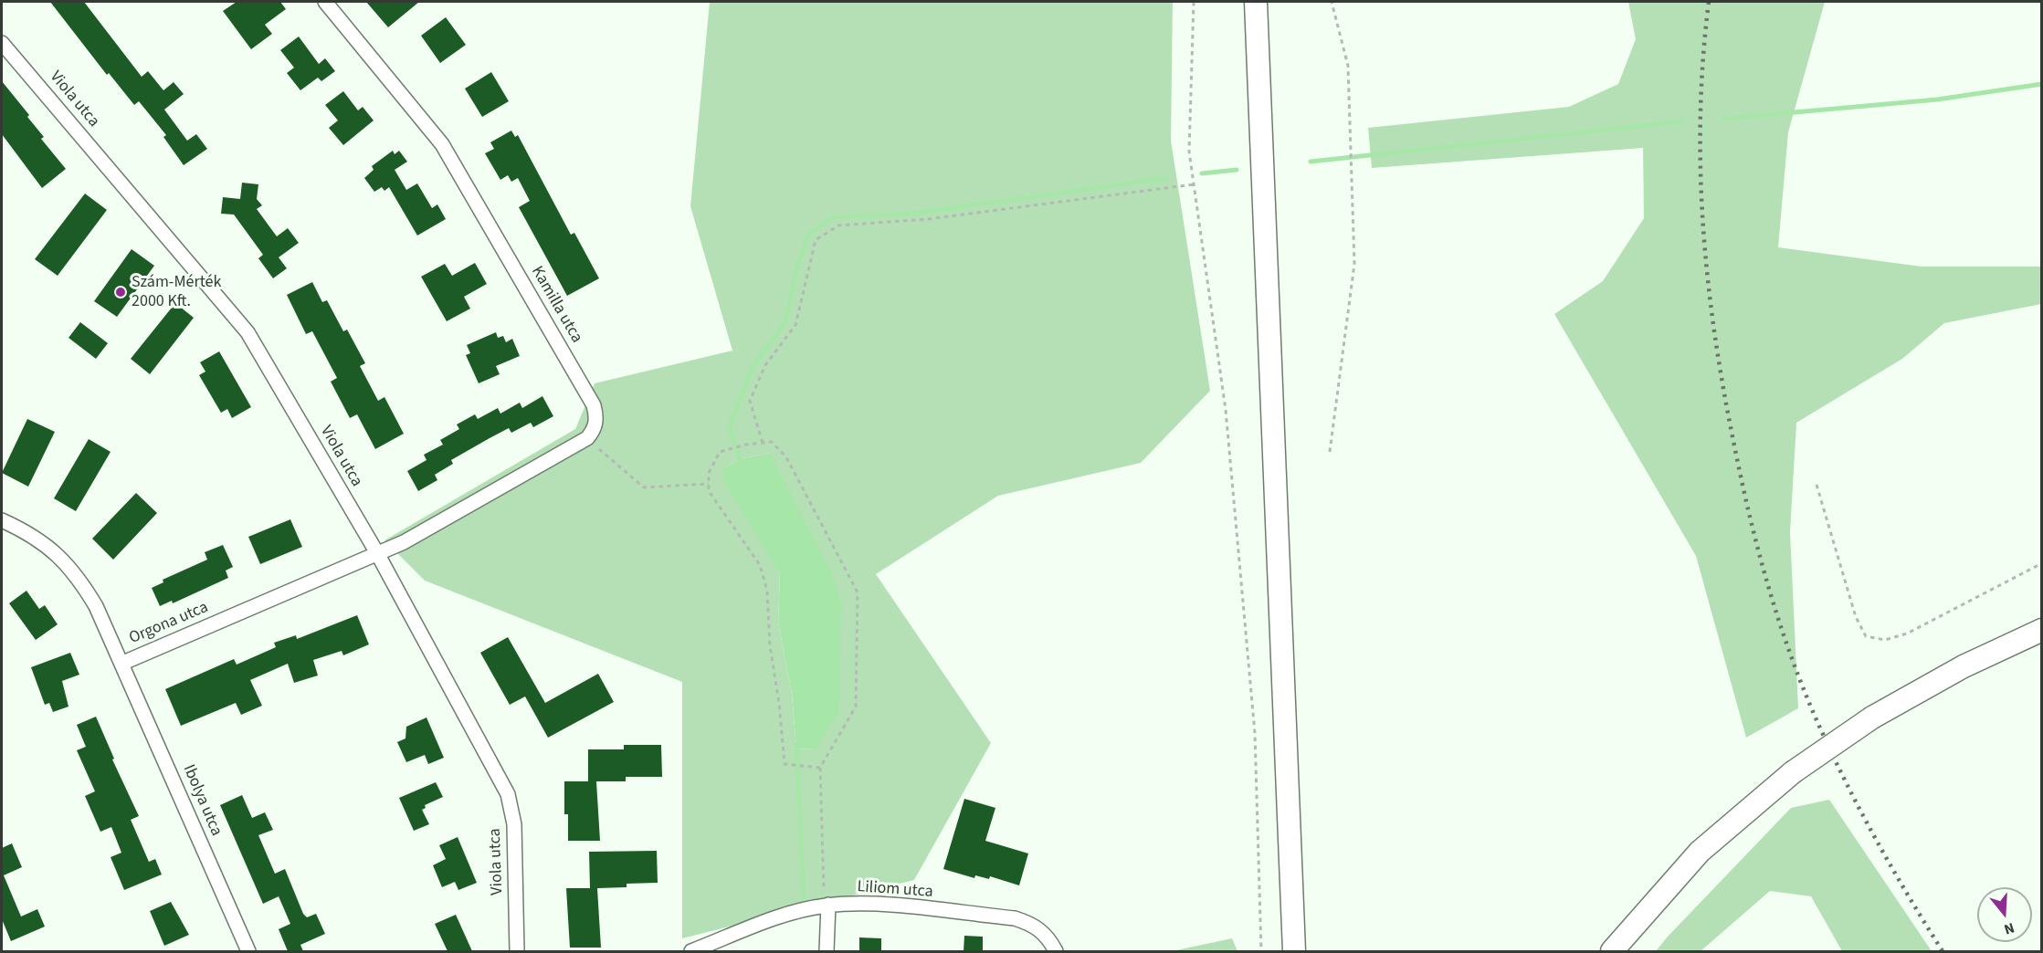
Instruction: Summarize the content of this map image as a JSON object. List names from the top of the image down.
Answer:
{
  "streets": {
    "street": [
      "Viola utca",
      "Kamilla utca",
      "Orgona utca",
      "Ibolya utca",
      "Liliom utca"
    ]
  },
  "crossings": [
    ["Viola utca", "Orgona utca"],
    ["Orgona utca", "Ibolya utca"]
  ],
  "places": ["Szám-Mérték 2000 Kft."],
  "north": "bottom"
}
